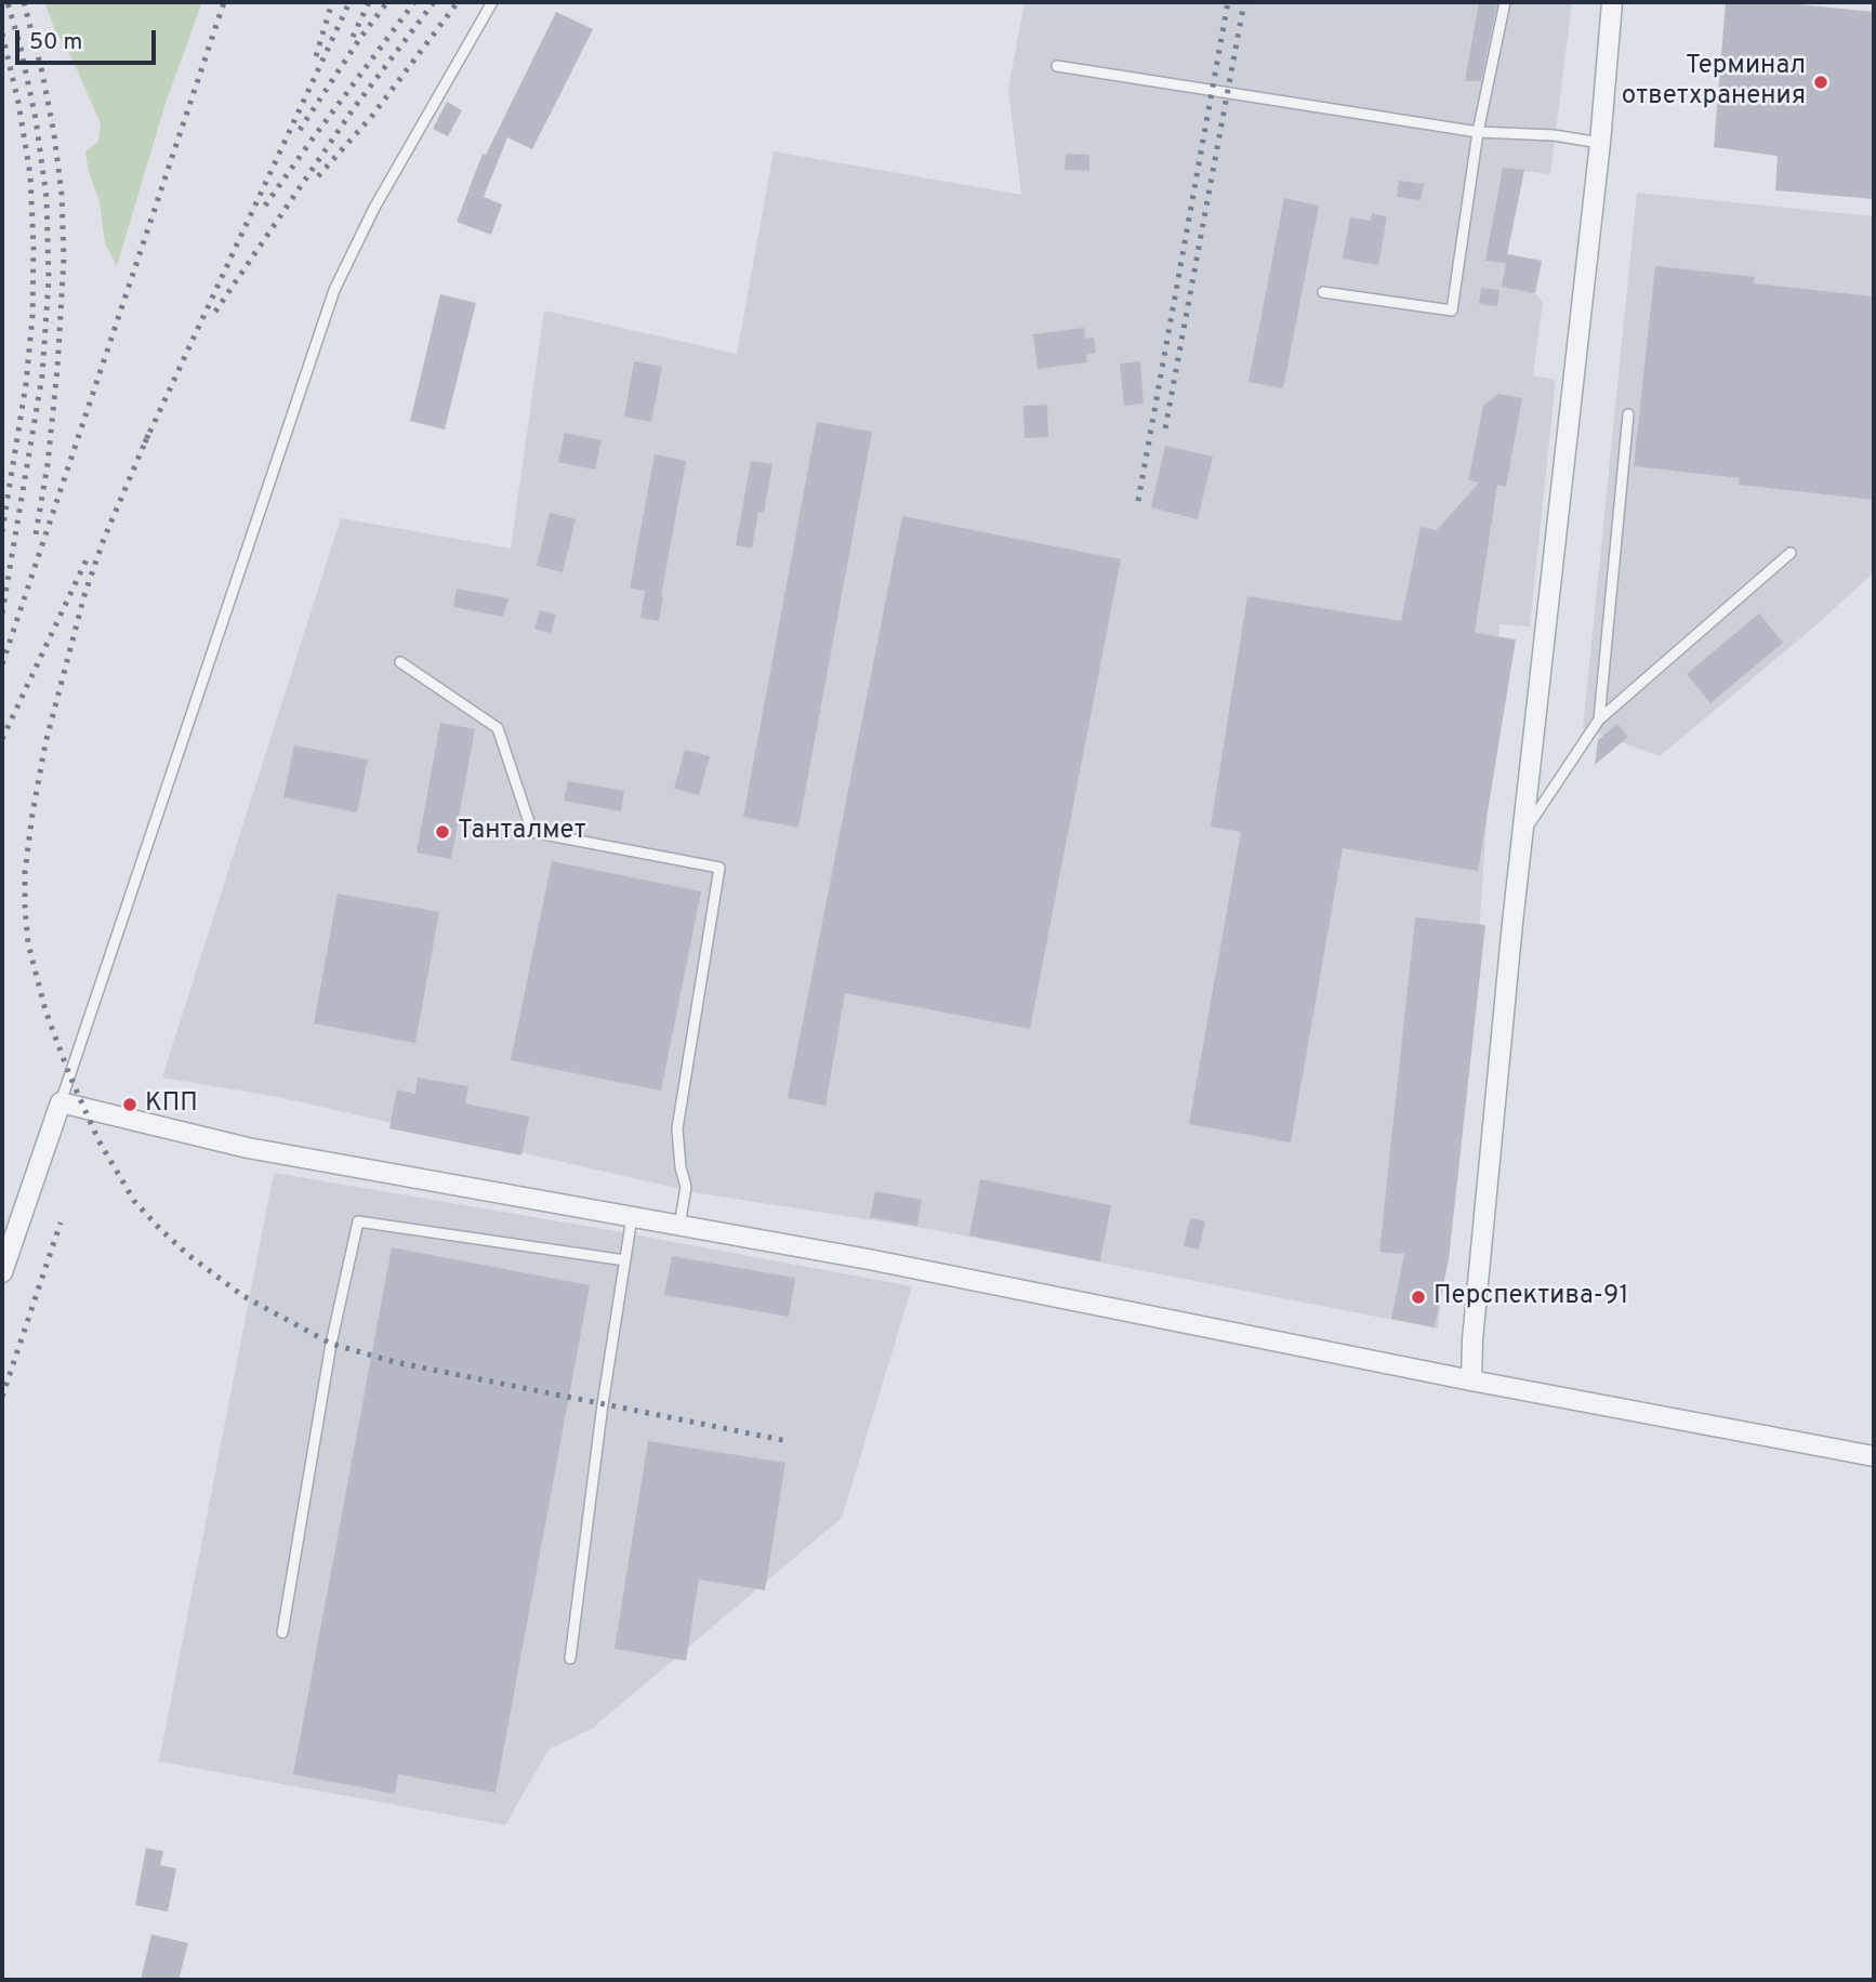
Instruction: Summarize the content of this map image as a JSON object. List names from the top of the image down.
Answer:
{
  "places": [
    "Терминал ответхранения",
    "Танталмет",
    "КПП",
    "Перспектива-91"
  ],
  "scale_bar": "50 m"
}
